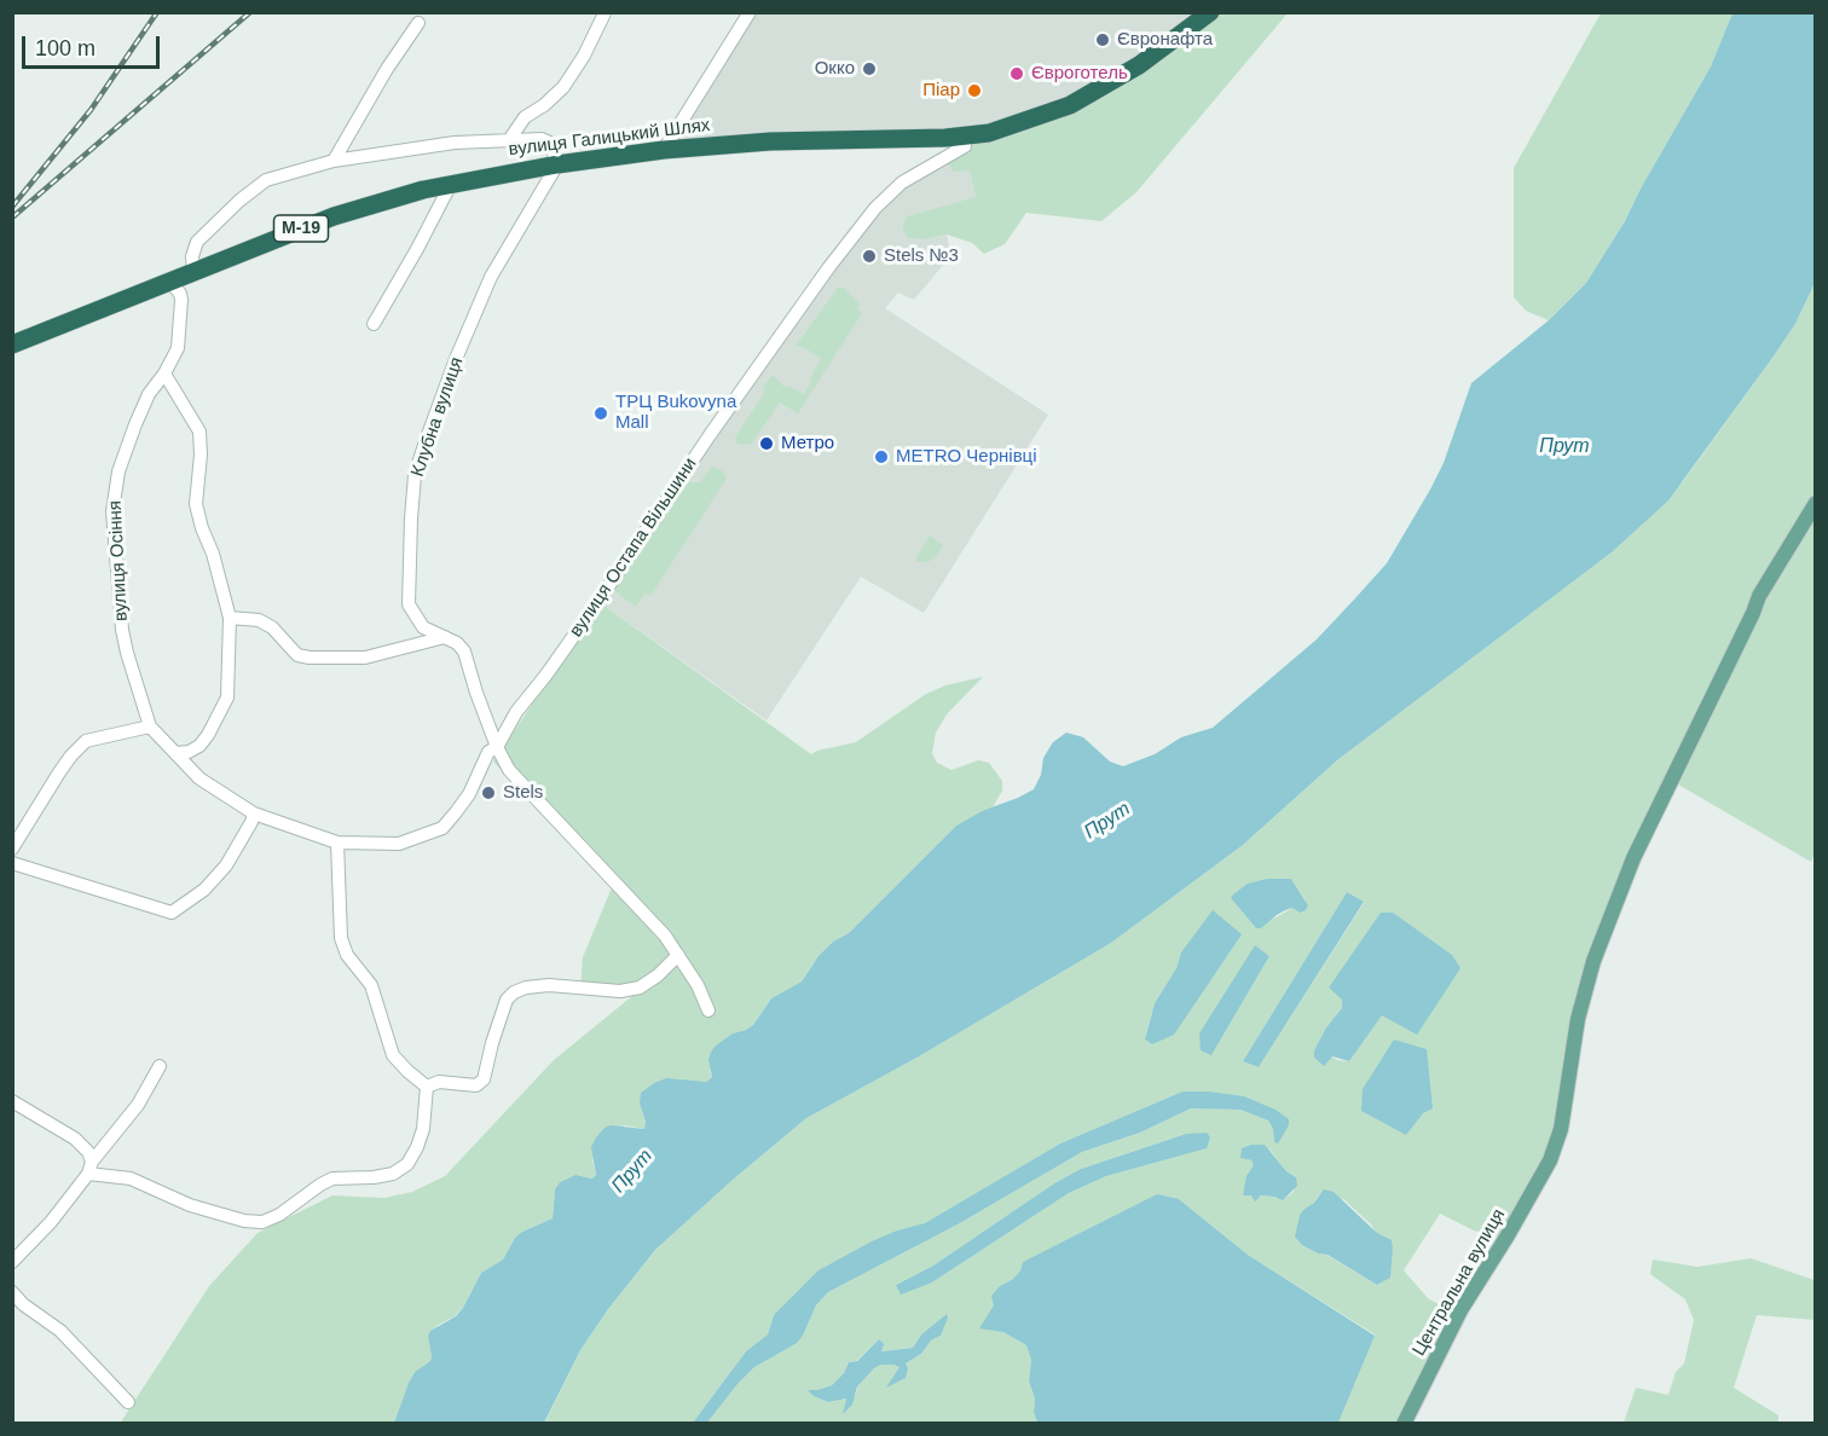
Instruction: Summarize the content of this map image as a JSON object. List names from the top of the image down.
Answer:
{
  "streets": {
    "highway": ["вулиця Галицький Шлях", "М-19"],
    "main road": ["Центральна вулиця"],
    "street": ["Клубна вулиця", "вулиця Остапа Вільшини", "вулиця Осіння"]
  },
  "crossings": [
    ["вулиця Галицький Шлях", "Клубна вулиця"],
    ["вулиця Галицький Шлях", "вулиця Остапа Вільшини"],
    ["вулиця Галицький Шлях", "вулиця Осіння"],
    ["Клубна вулиця", "вулиця Остапа Вільшини"],
    ["вулиця Остапа Вільшини", "вулиця Осіння"]
  ],
  "water": ["Прут"],
  "places": [
    "Євронафта",
    "Окко",
    "Євроготель",
    "Піар",
    "Stels №3",
    "ТРЦ Bukovyna Mall",
    "Метро",
    "METRO Чернівці",
    "Stels"
  ],
  "scale_bar": "100 m"
}
